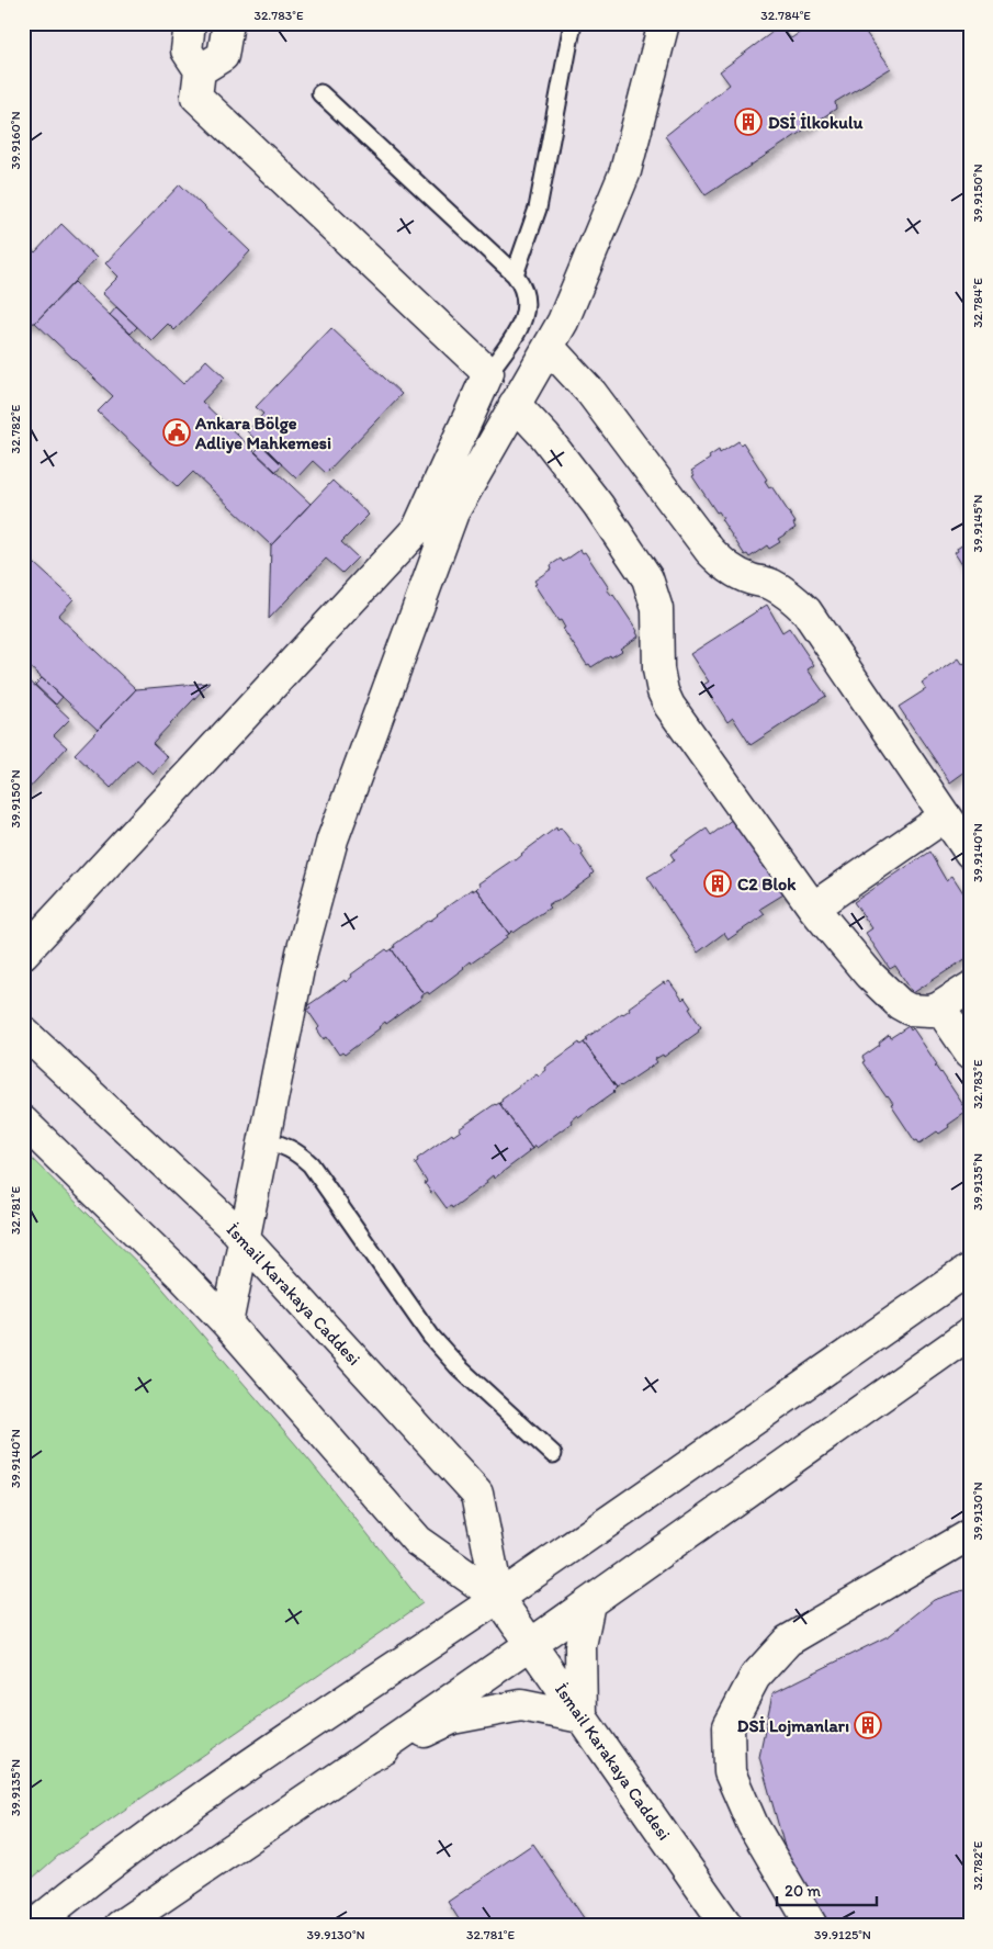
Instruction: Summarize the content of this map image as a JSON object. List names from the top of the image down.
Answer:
{
  "streets": {
    "street": ["İsmail Karakaya Caddesi"]
  },
  "places": {
    "building": ["DSİ İlkokulu", "C2 Blok", "DSİ Lojmanları"],
    "public building": ["Ankara Bölge Adliye Mahkemesi"]
  },
  "scale_bar": "20 m",
  "coordinates": [
    "32.783°E",
    "32.784°E",
    "39.9160°N",
    "39.9150°N",
    "32.782°E",
    "39.9145°N",
    "39.9140°N",
    "39.9135°N",
    "32.781°E",
    "39.9130°N",
    "39.9125°N"
  ]
}
